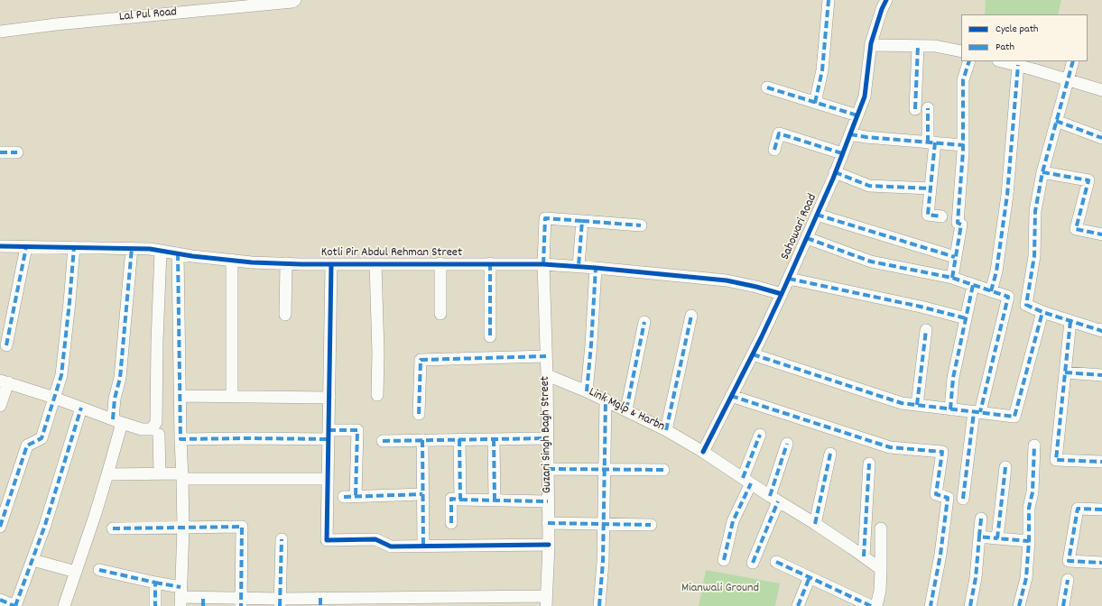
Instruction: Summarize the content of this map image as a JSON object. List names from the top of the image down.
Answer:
{
  "streets": {
    "street": [
      "Lal Pul Road",
      "Sahowari Road",
      "Kotli Pir Abdul Rehman Street",
      "Link Mglp & Harbn",
      "Guzari Singh Bagh Street"
    ]
  },
  "crossings": [
    ["Sahowari Road", "Kotli Pir Abdul Rehman Street"],
    ["Sahowari Road", "Link Mglp & Harbn"],
    ["Kotli Pir Abdul Rehman Street", "Guzari Singh Bagh Street"],
    ["Link Mglp & Harbn", "Guzari Singh Bagh Street"]
  ],
  "parks": ["Mianwali Ground"],
  "legend": ["Cycle path", "Path"]
}
